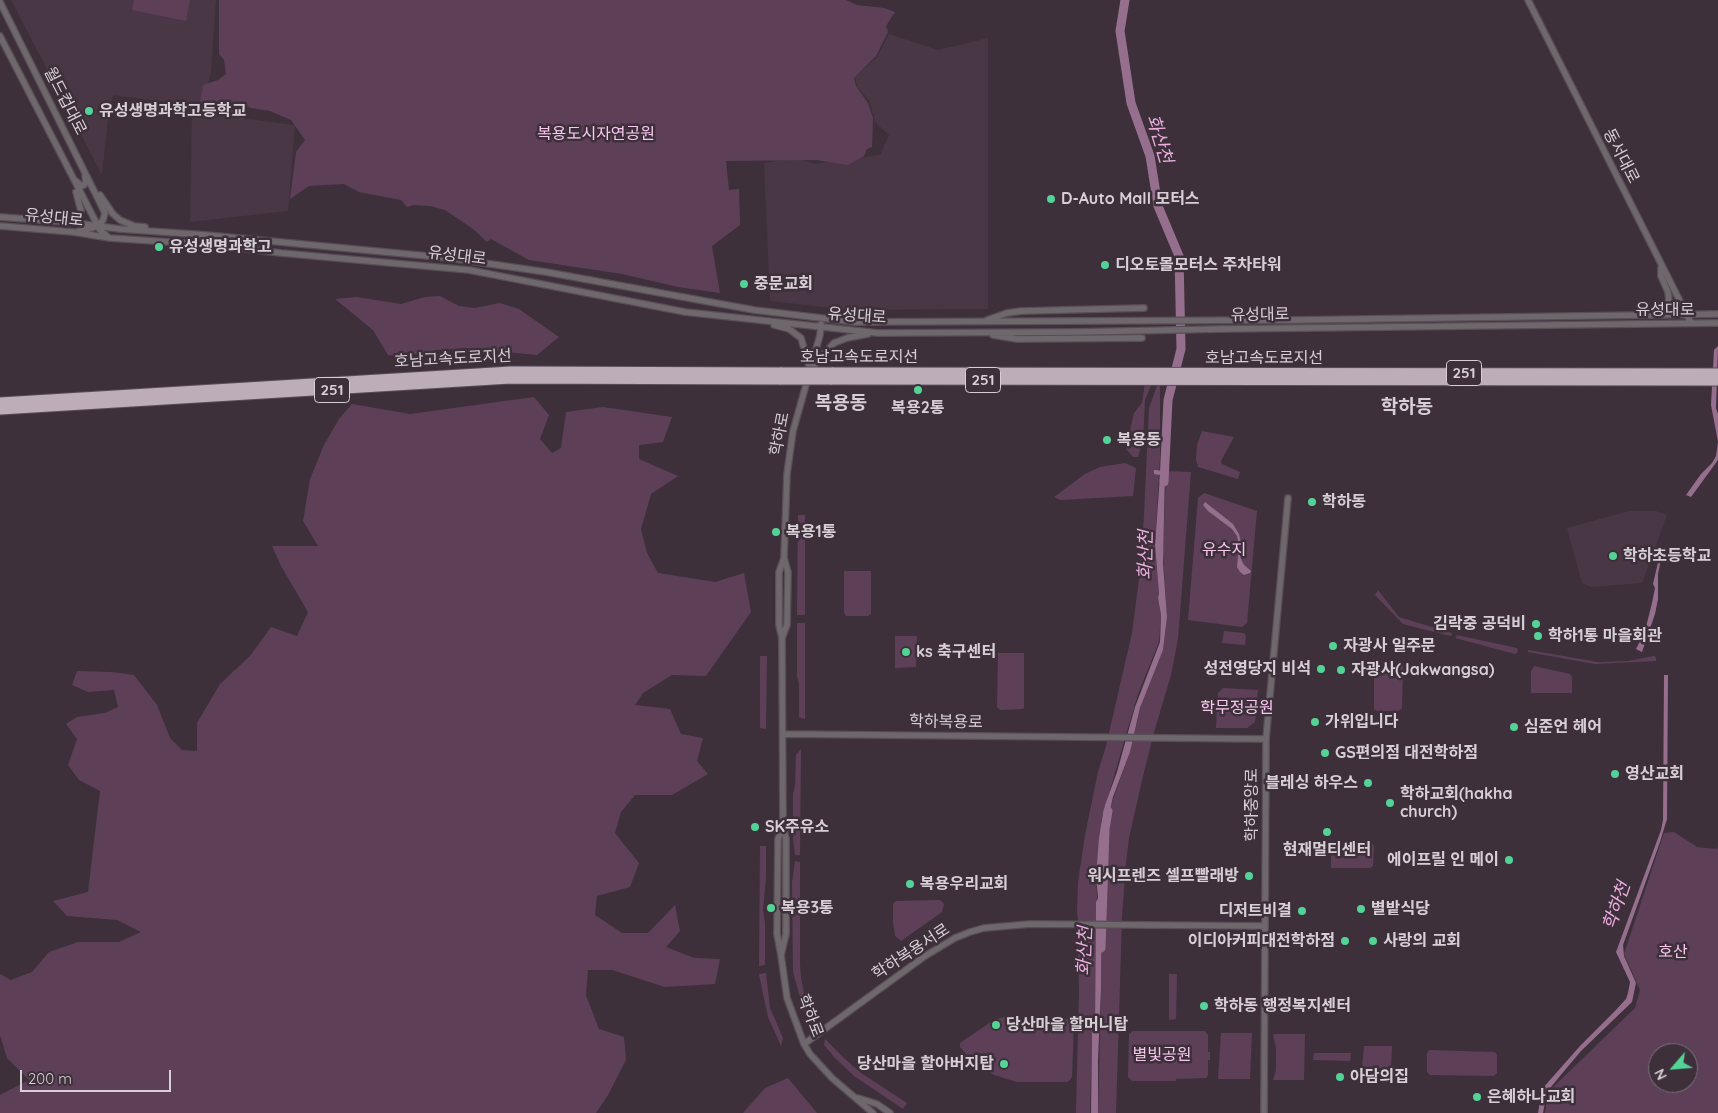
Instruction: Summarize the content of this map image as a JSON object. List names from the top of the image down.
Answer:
{
  "streets": {
    "highway": ["호남고속도로지선", "251"],
    "street": [
      "월드컵대로",
      "동서대로",
      "유성대로",
      "학하로",
      "학하복용로",
      "학하중앙로",
      "학하복용서로"
    ]
  },
  "crossings": [
    ["월드컵대로", "유성대로"],
    ["동서대로", "유성대로"],
    ["유성대로", "학하로"],
    ["학하로", "학하복용로"],
    ["학하로", "학하복용서로"],
    ["학하복용로", "학하중앙로"],
    ["학하중앙로", "학하복용서로"]
  ],
  "districts": ["복용동", "학하동"],
  "water": ["화산천", "학하천"],
  "parks": [
    "복용도시자연공원",
    "유수지",
    "학무정공원",
    "호산",
    "별빛공원"
  ],
  "places": [
    "유성생명과학고등학교",
    "D-Auto Mall 모터스",
    "유성생명과학고",
    "디오토몰모터스 주차타워",
    "중문교회",
    "복용2통",
    "복용동",
    "학하동",
    "복용1통",
    "학하초등학교",
    "김락중 공덕비",
    "학하1통 마을회관",
    "자광사 일주문",
    "ks 축구센터",
    "성전영당지 비석",
    "자광사(Jakwangsa)",
    "가위입니다",
    "심준언 헤어",
    "GS편의점 대전학하점",
    "영산교회",
    "블레싱 하우스",
    "학하교회(hakha church)",
    "SK주유소",
    "현재멀티센터",
    "에이프릴 인 메이",
    "워시프렌즈 셀프빨래방",
    "복용우리교회",
    "복용3통",
    "별밭식당",
    "디저트비결",
    "이디아커피대전학하점",
    "사랑의 교회",
    "학하동 행정복지센터",
    "당산마을 할머니탑",
    "당산마을 할아버지탑",
    "아담의집",
    "은혜하나교회"
  ],
  "scale_bar": "200 m",
  "north": "bottom left"
}
